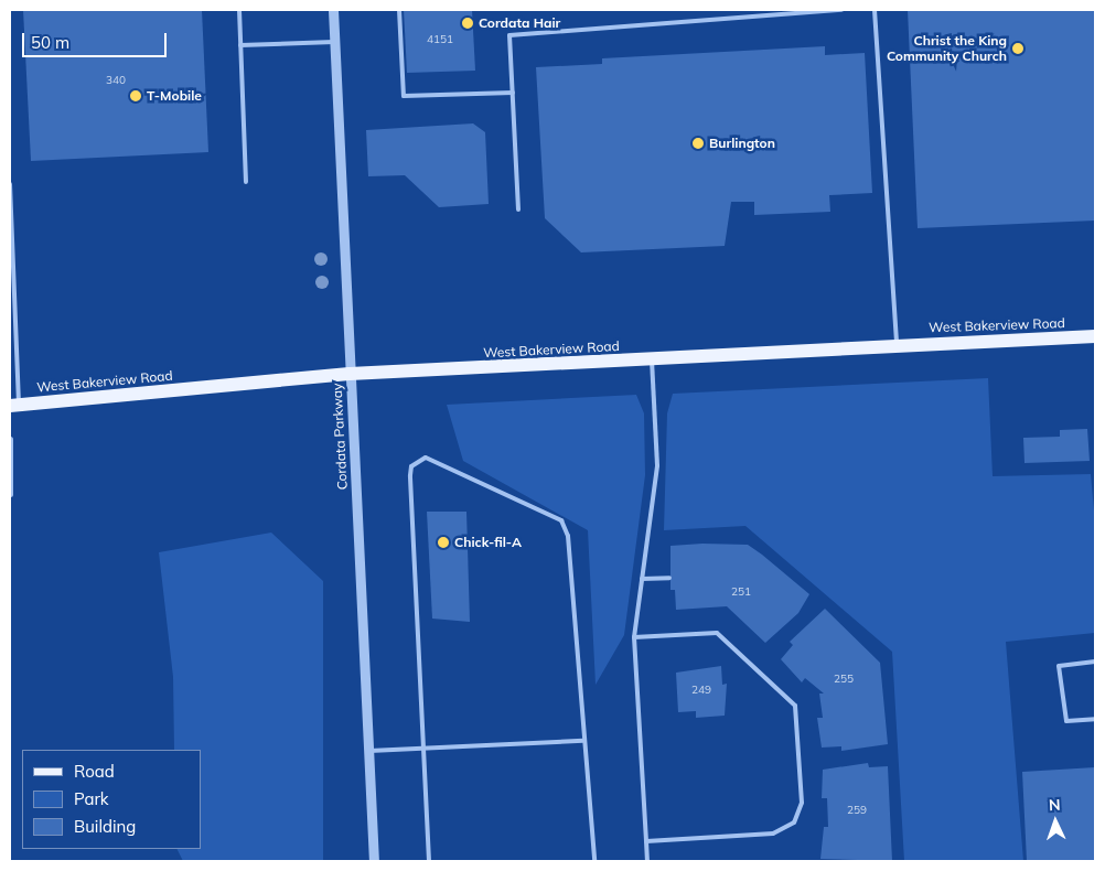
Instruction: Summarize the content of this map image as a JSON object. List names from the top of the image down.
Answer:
{
  "streets": {
    "main road": ["West Bakerview Road"],
    "street": ["Cordata Parkway"]
  },
  "crossings": [
    ["West Bakerview Road", "Cordata Parkway"]
  ],
  "places": [
    "Cordata Hair",
    "Christ the King Community Church",
    "T-Mobile",
    "Burlington",
    "Chick-fil-A"
  ],
  "house_numbers": [
    "4151",
    "340",
    "251",
    "255",
    "249",
    "259"
  ],
  "legend": ["Road", "Park", "Building"],
  "scale_bar": "50 m",
  "north": "top"
}
